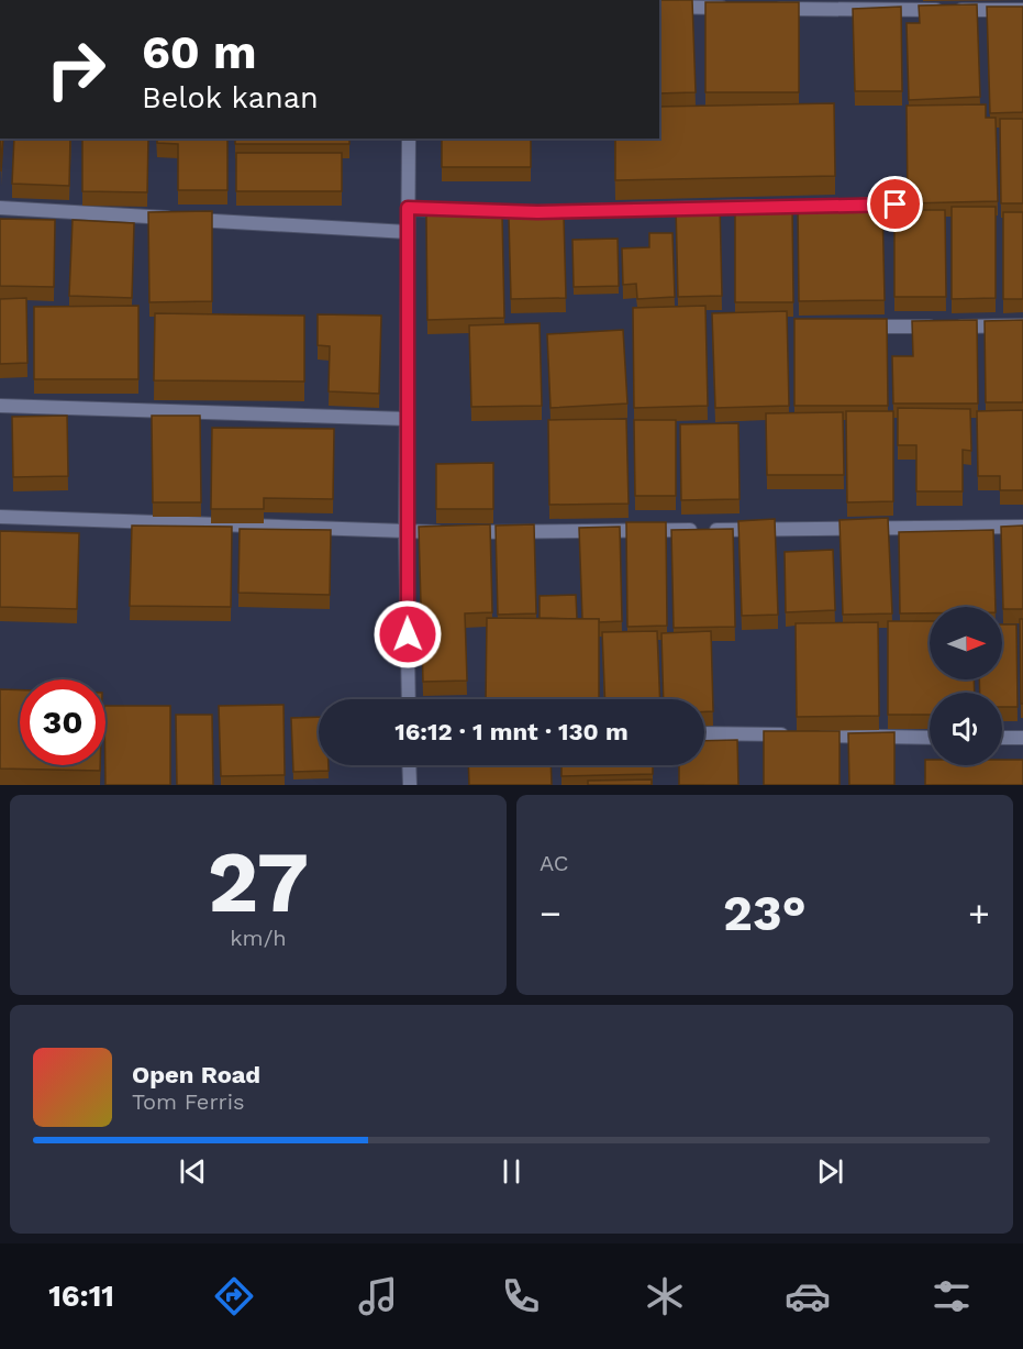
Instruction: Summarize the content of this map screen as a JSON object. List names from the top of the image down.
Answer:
{
  "north": "right",
  "page": {
    "turn": ["60 m", "Belok kanan"],
    "limit": "30",
    "trip": "16:12 · 1 mnt · 130 m",
    "tile": [
      ["27", "km/h"],
      "AC"
    ],
    "heat": ["−", "23°", "+"],
    "song": ["Open Road", "Tom Ferris"],
    "tabs": "16:11"
  }
}
